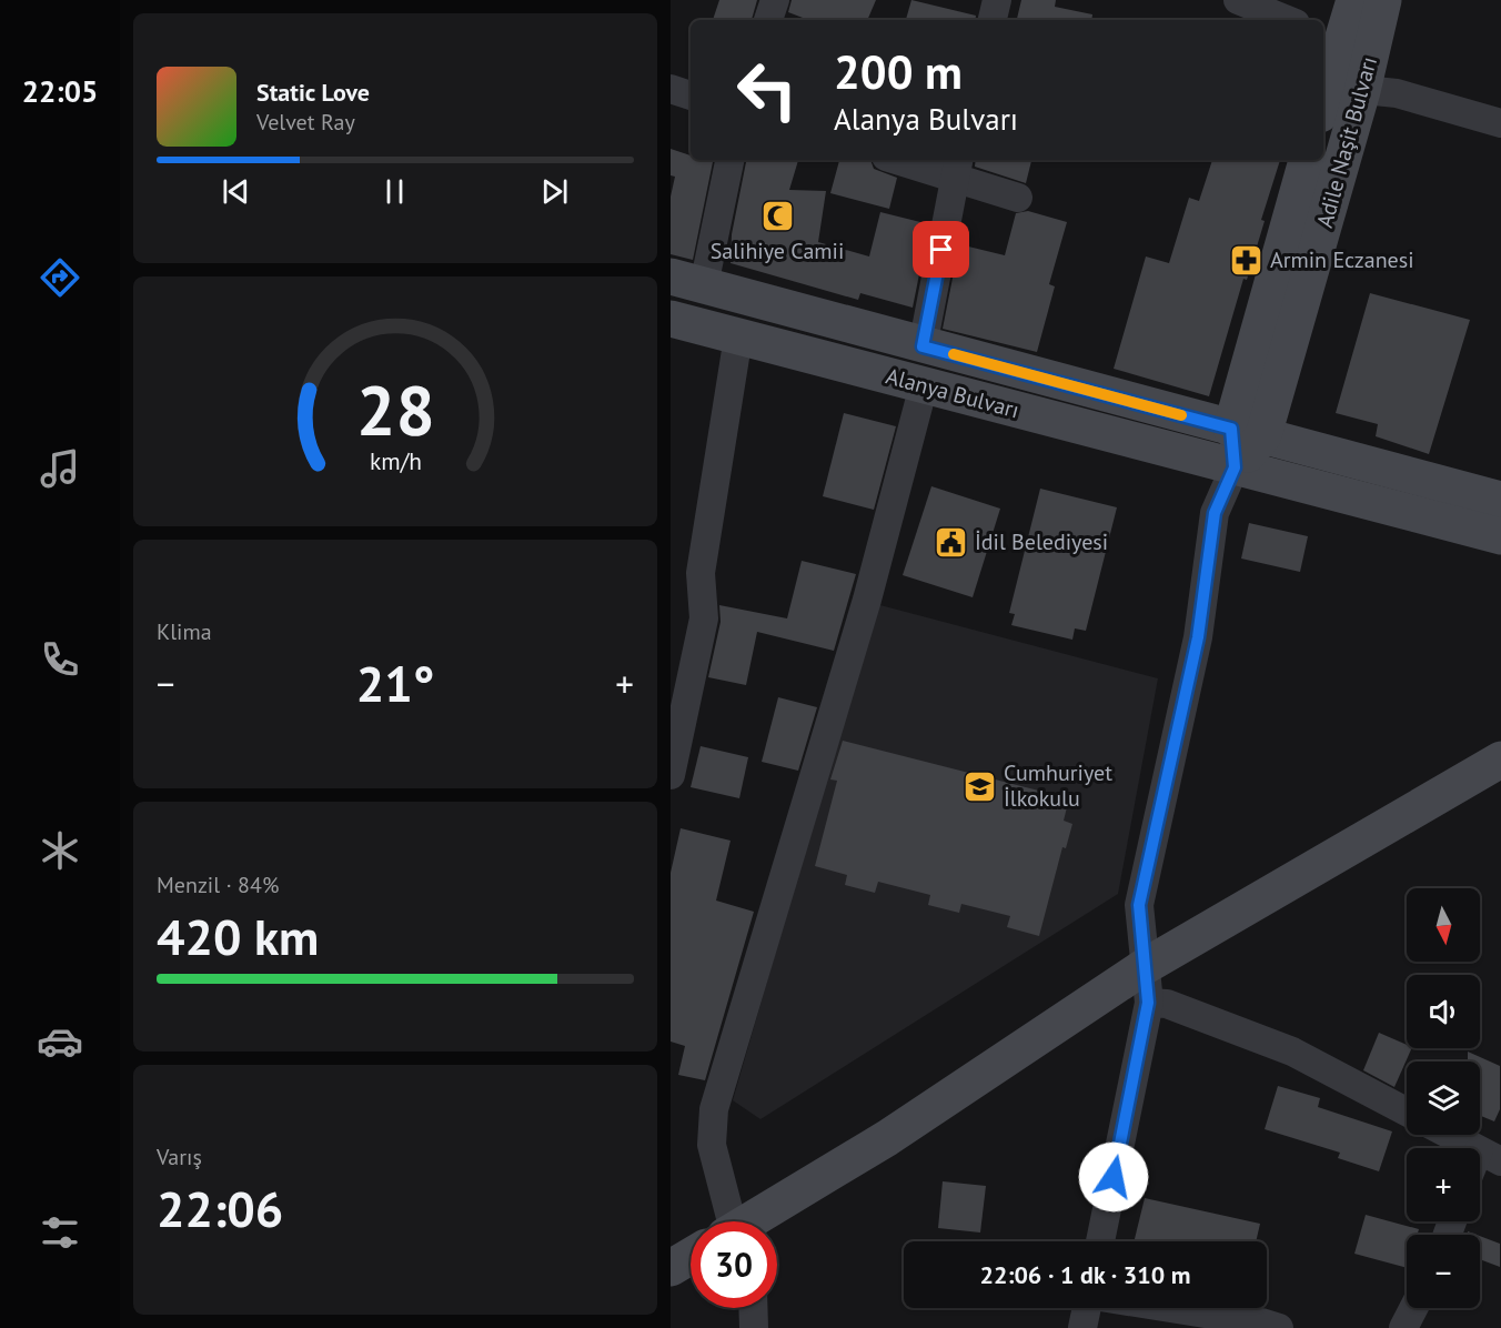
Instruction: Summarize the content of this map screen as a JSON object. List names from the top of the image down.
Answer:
{
  "streets": {
    "main road": ["Adile Naşit Bulvarı", "Alanya Bulvarı"]
  },
  "crossings": [
    ["Adile Naşit Bulvarı", "Alanya Bulvarı"]
  ],
  "places": {
    "mosque": ["Salihiye Camii"],
    "pharmacy": ["Armin Eczanesi"],
    "public building": ["İdil Belediyesi"],
    "school or university": ["Cumhuriyet İlkokulu"]
  },
  "north": "bottom",
  "page": {
    "tabs": "22:05",
    "turn": ["200 m", "Alanya Bulvarı"],
    "song": ["Static Love", "Velvet Ray"],
    "tile": [
      "Klima",
      ["Menzil · 84%", "420 km"],
      ["Varış", "22:06"]
    ],
    "heat": ["−", "21°", "+"],
    "map_buttons": ["+", "−"],
    "limit": "30",
    "trip": "22:06 · 1 dk · 310 m",
    "gauge": ["28", "km/h"]
  }
}
